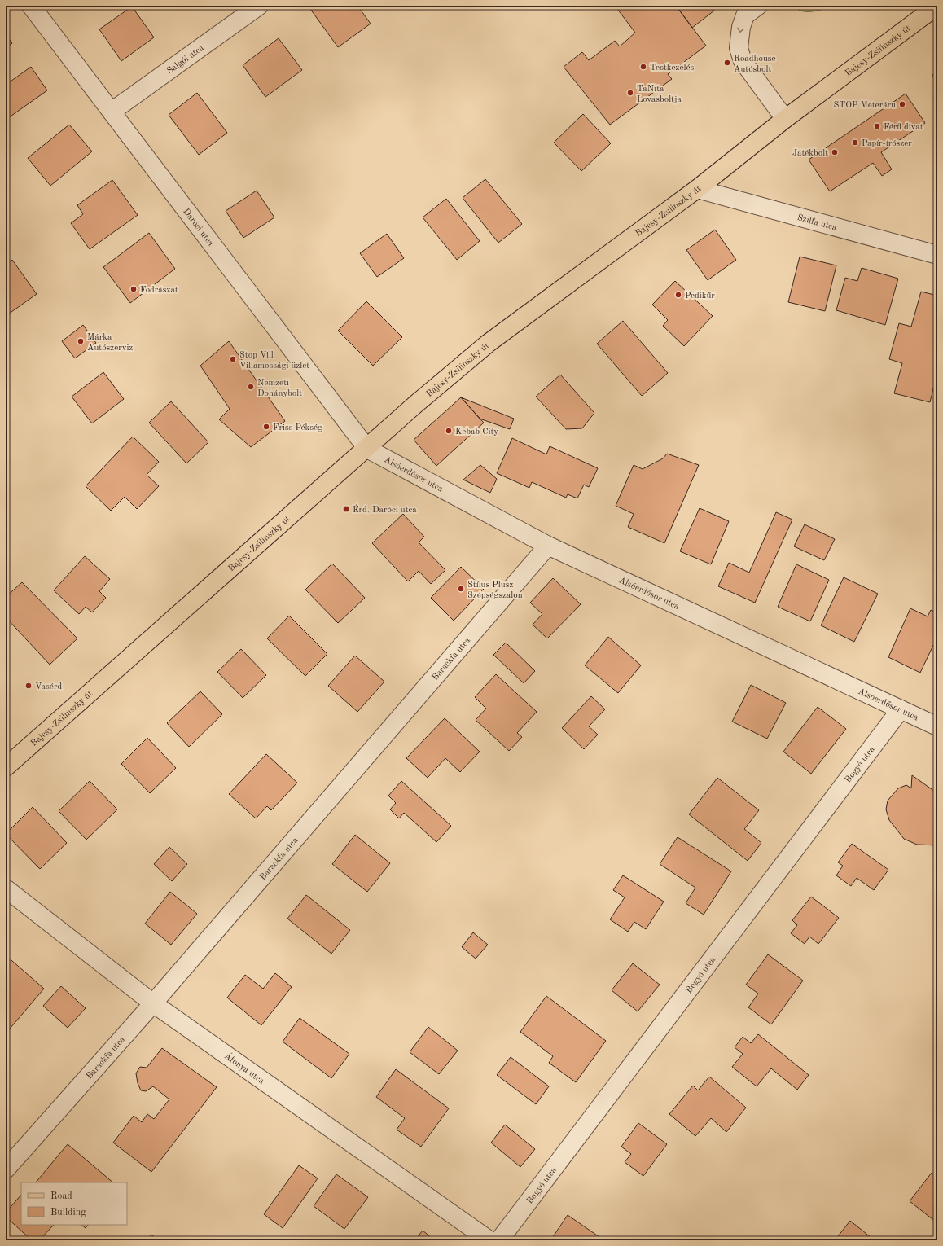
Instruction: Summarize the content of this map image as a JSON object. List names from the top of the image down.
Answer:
{
  "streets": {
    "main road": ["Bajcsy-Zsilinszky út"],
    "street": [
      "Salgói utca",
      "Szilfa utca",
      "Daróci utca",
      "Alsóerdősor utca",
      "Barackfa utca",
      "Bogyó utca",
      "Áfonya utca"
    ]
  },
  "crossings": [
    ["Bajcsy-Zsilinszky út", "Szilfa utca"],
    ["Bajcsy-Zsilinszky út", "Daróci utca"],
    ["Bajcsy-Zsilinszky út", "Alsóerdősor utca"],
    ["Salgói utca", "Daróci utca"],
    ["Daróci utca", "Alsóerdősor utca"],
    ["Alsóerdősor utca", "Barackfa utca"],
    ["Alsóerdősor utca", "Bogyó utca"],
    ["Barackfa utca", "Áfonya utca"]
  ],
  "places": {
    "other": [
      "Roadhouse Autósbolt",
      "Testkezelés",
      "TaNita Lovasboltja",
      "STOP Méteráru",
      "Férfi divat",
      "Papír-írószer",
      "Játékbolt",
      "Fodrászat",
      "Pedikűr",
      "Márka Autószerviz",
      "Stop Vill Villamossági üzlet",
      "Nemzeti Dohánybolt",
      "Friss Pékség",
      "Kebab City",
      "Stílus Plusz Szépségszalon",
      "Vasérd"
    ],
    "transit": ["Érd, Daróci utca"]
  },
  "legend": ["Road", "Building"]
}
